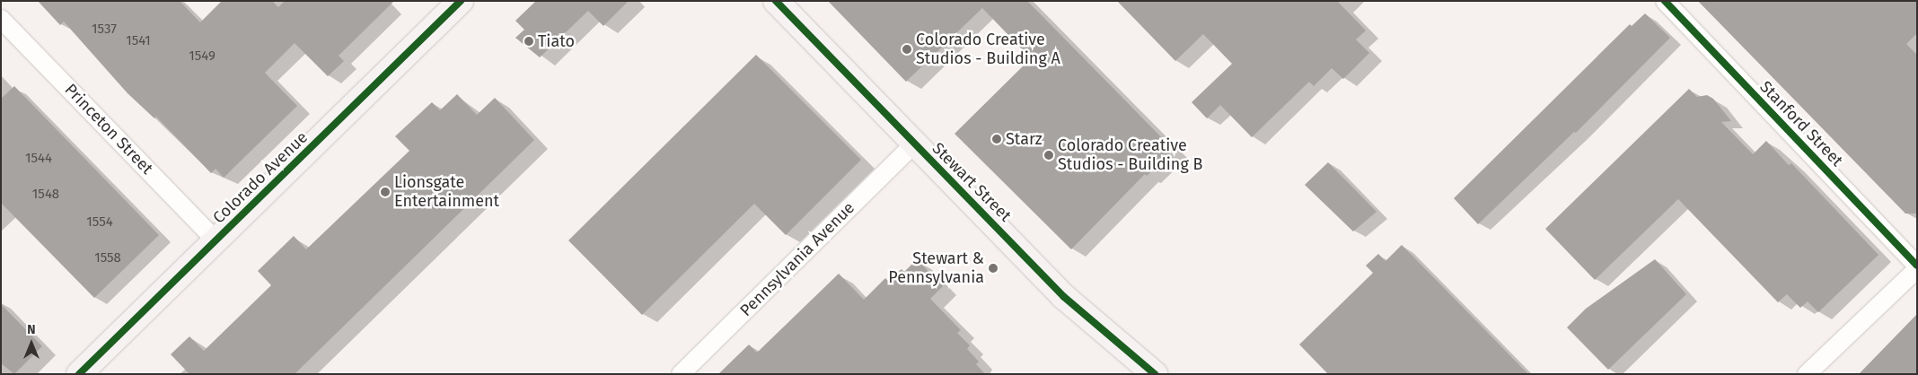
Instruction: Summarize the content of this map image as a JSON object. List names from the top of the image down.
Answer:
{
  "streets": {
    "street": [
      "Stanford Street",
      "Princeton Street",
      "Colorado Avenue",
      "Stewart Street",
      "Pennsylvania Avenue"
    ]
  },
  "crossings": [
    ["Princeton Street", "Colorado Avenue"],
    ["Stewart Street", "Pennsylvania Avenue"]
  ],
  "places": [
    "Tiato",
    "Colorado Creative Studios - Building A",
    "Starz",
    "Colorado Creative Studios - Building B",
    "Lionsgate Entertainment",
    "Stewart & Pennsylvania"
  ],
  "house_numbers": [
    "1537",
    "1541",
    "1549",
    "1544",
    "1548",
    "1554",
    "1558"
  ],
  "north": "top"
}
